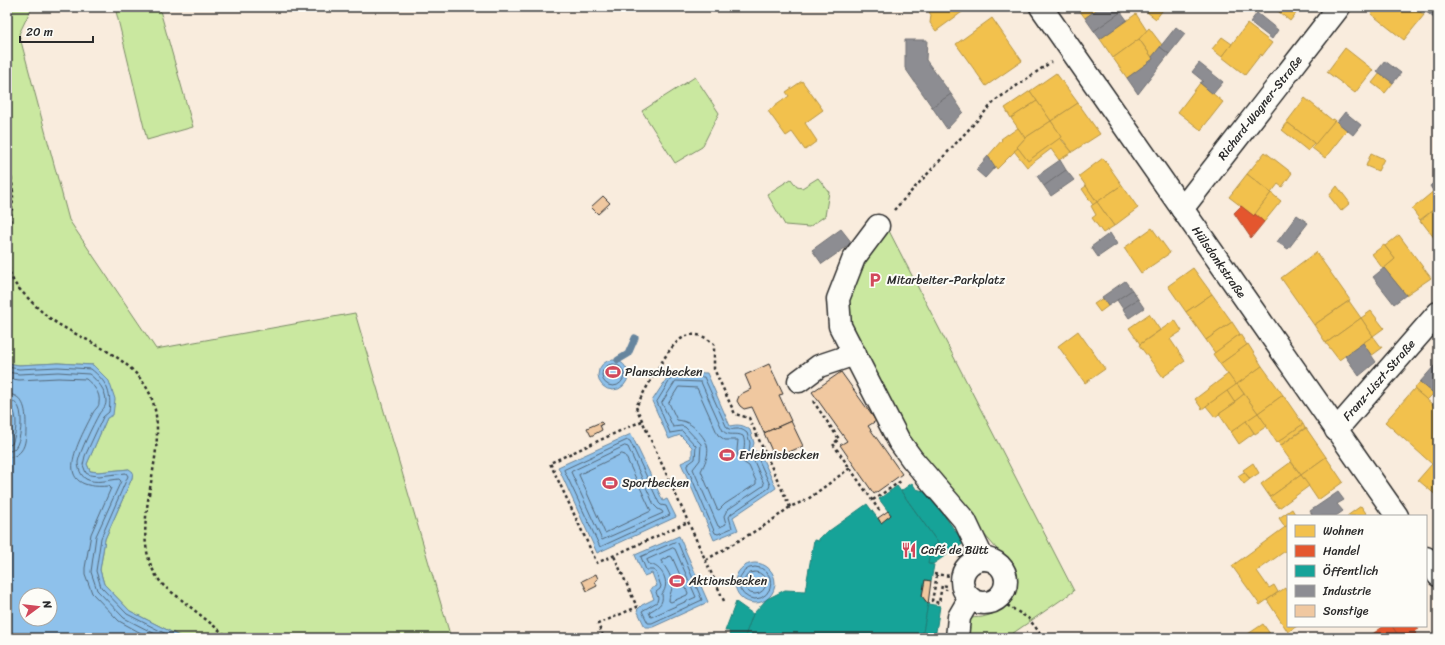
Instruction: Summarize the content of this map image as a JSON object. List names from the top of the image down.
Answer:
{
  "streets": {
    "street": ["Richard-Wagner-Straße", "Hülsdonkstraße", "Franz-Liszt-Straße"]
  },
  "crossings": [
    ["Richard-Wagner-Straße", "Hülsdonkstraße"],
    ["Hülsdonkstraße", "Franz-Liszt-Straße"]
  ],
  "places": {
    "parking": ["Mitarbeiter-Parkplatz"],
    "sports": [
      "Planschbecken",
      "Erlebnisbecken",
      "Sportbecken",
      "Aktionsbecken"
    ],
    "restaurant": ["Café de Bütt"]
  },
  "legend": [
    "Wohnen",
    "Handel",
    "Öffentlich",
    "Industrie",
    "Sonstige"
  ],
  "scale_bar": "20 m",
  "north": "right"
}
